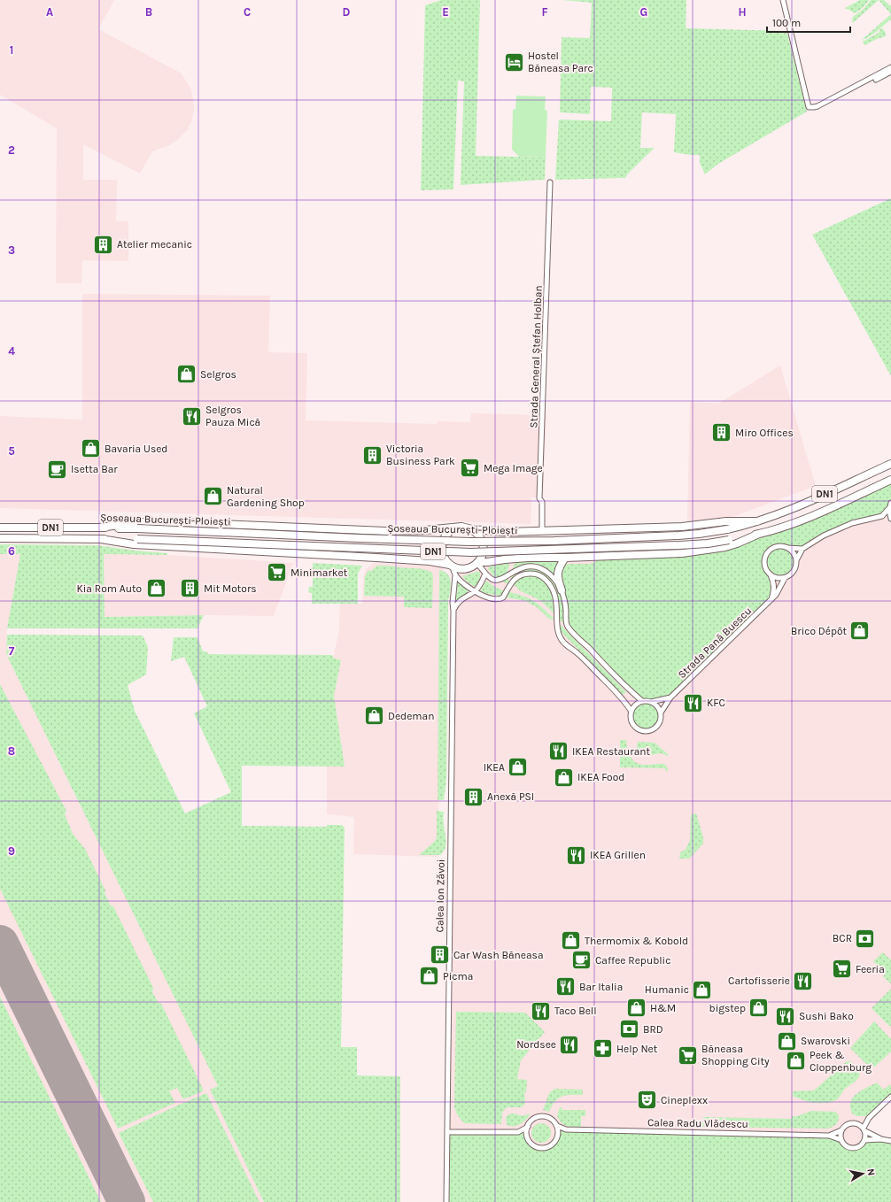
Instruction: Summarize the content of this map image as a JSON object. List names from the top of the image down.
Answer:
{
  "streets": {
    "highway": ["DN1", "Șoseaua București-Ploiești"],
    "street": [
      "Strada General Ștefan Holban",
      "Strada Pană Buescu",
      "Calea Ion Zăvoi",
      "Calea Radu Vlădescu"
    ]
  },
  "crossings": [
    ["Strada General Ștefan Holban", "DN1"],
    ["DN1", "Șoseaua București-Ploiești"]
  ],
  "places": {
    "hotel": ["Hostel Băneasa Parc"],
    "building": [
      "Atelier mecanic",
      "Miro Offices",
      "Victoria Business Park",
      "Mit Motors",
      "Anexă PSI",
      "Car Wash Băneasa"
    ],
    "shop": [
      "Selgros",
      "Bavaria Used",
      "Natural Gardening Shop",
      "Kia Rom Auto",
      "Brico Dépôt",
      "Dedeman",
      "IKEA",
      "IKEA Food",
      "Thermomix & Kobold",
      "Picma",
      "Humanic",
      "H&M",
      "bigstep",
      "Swarovski",
      "Peek & Cloppenburg"
    ],
    "restaurant": [
      "Selgros Pauza Mică",
      "KFC",
      "IKEA Restaurant",
      "IKEA Grillen",
      "Cartofisserie",
      "Bar Italia",
      "Taco Bell",
      "Sushi Bako",
      "Nordsee"
    ],
    "supermarket": [
      "Mega Image",
      "Minimarket",
      "Feeria",
      "Băneasa Shopping City"
    ],
    "cafe": ["Isetta Bar", "Caffee Republic"],
    "bank": ["BCR", "BRD"],
    "pharmacy": ["Help Net"],
    "theatre": ["Cineplexx"]
  },
  "scale_bar": "100 m",
  "north": "right",
  "grid": {
    "columns": [
      "A",
      "B",
      "C",
      "D",
      "E",
      "F",
      "G",
      "H"
    ],
    "rows": [
      "1",
      "2",
      "3",
      "4",
      "5",
      "6",
      "7",
      "8",
      "9"
    ]
  }
}
